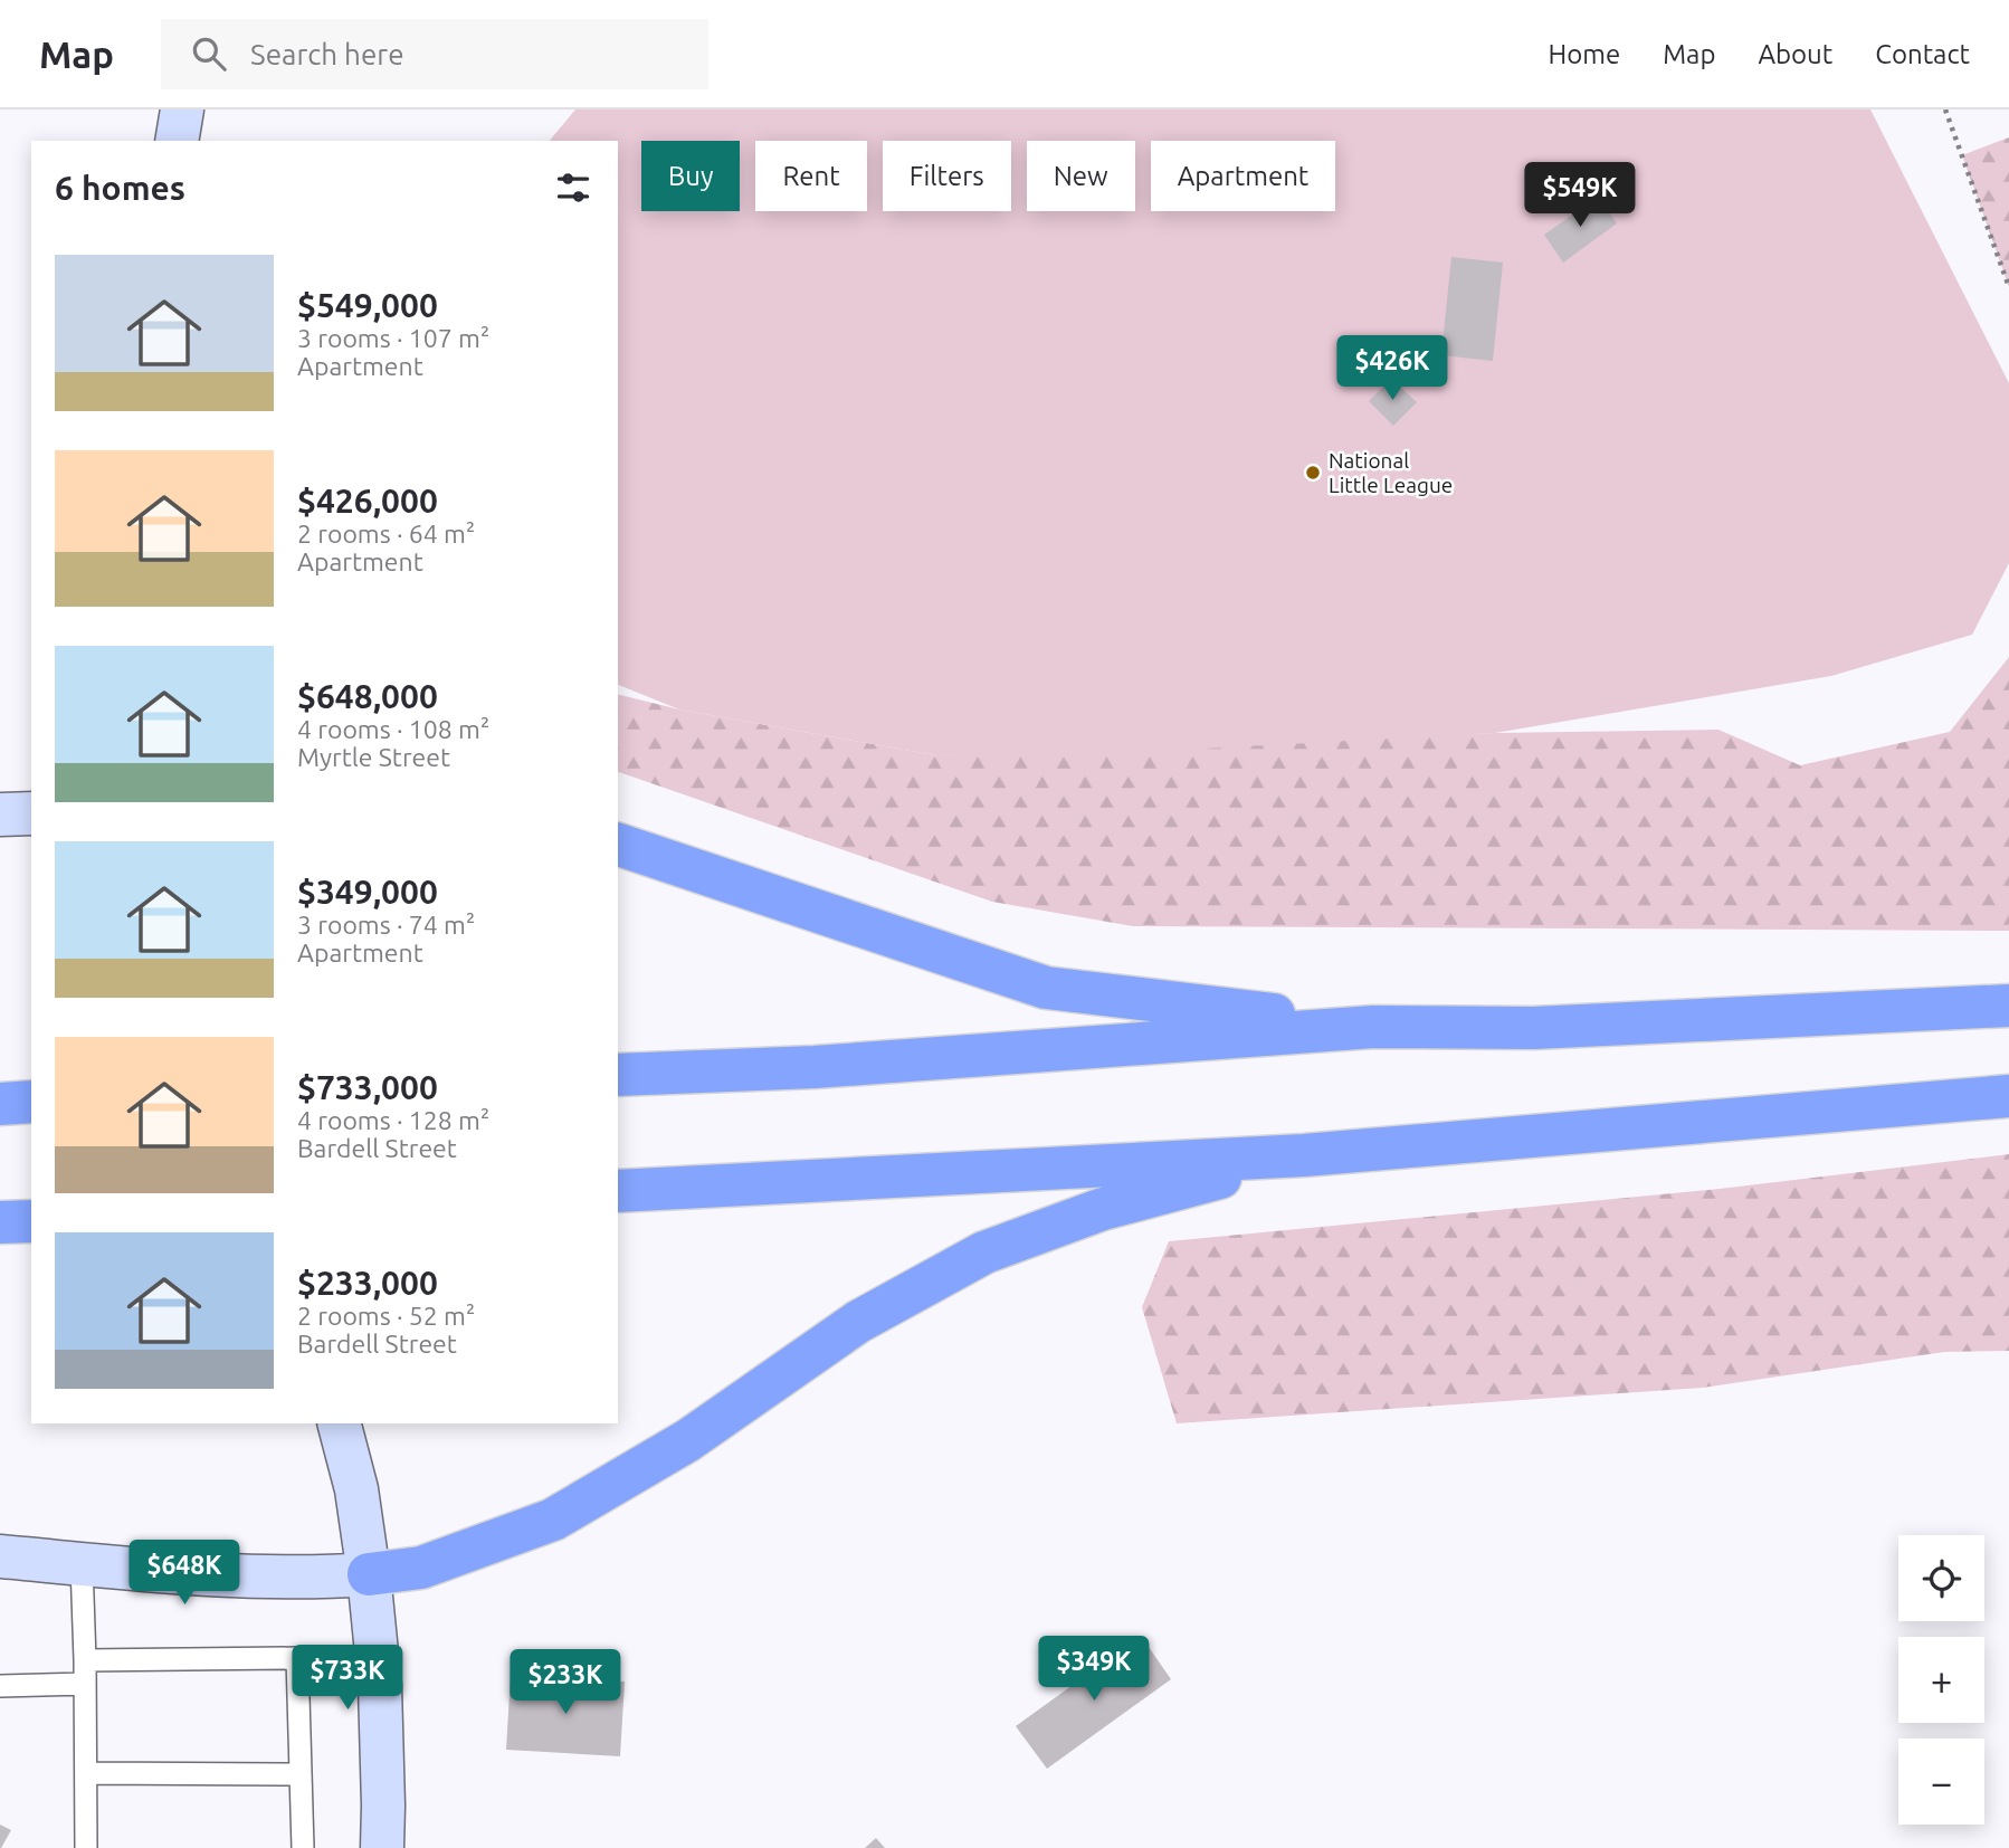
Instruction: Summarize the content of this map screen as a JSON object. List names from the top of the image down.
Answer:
{
  "places": ["National Little League"],
  "page": {
    "header": "Map",
    "search": "Search here",
    "nav": [
      "Home",
      "Map",
      "About",
      "Contact"
    ],
    "chip": [
      "Buy",
      "Rent",
      "Filters",
      "New",
      "Apartment"
    ],
    "heading": "6 homes",
    "price": [
      "$549K",
      "$426K",
      "$648K",
      "$349K",
      "$733K",
      "$233K"
    ],
    "list": [
      {
        "name": "$549,000",
        "note": "3 rooms · 107 m² · Apartment"
      },
      {
        "name": "$426,000",
        "note": "2 rooms · 64 m² · Apartment"
      },
      {
        "name": "$648,000",
        "note": "4 rooms · 108 m² · Myrtle Street"
      },
      {
        "name": "$349,000",
        "note": "3 rooms · 74 m² · Apartment"
      },
      {
        "name": "$733,000",
        "note": "4 rooms · 128 m² · Bardell Street"
      },
      {
        "name": "$233,000",
        "note": "2 rooms · 52 m² · Bardell Street"
      }
    ],
    "map_buttons": ["+", "−"]
  }
}
